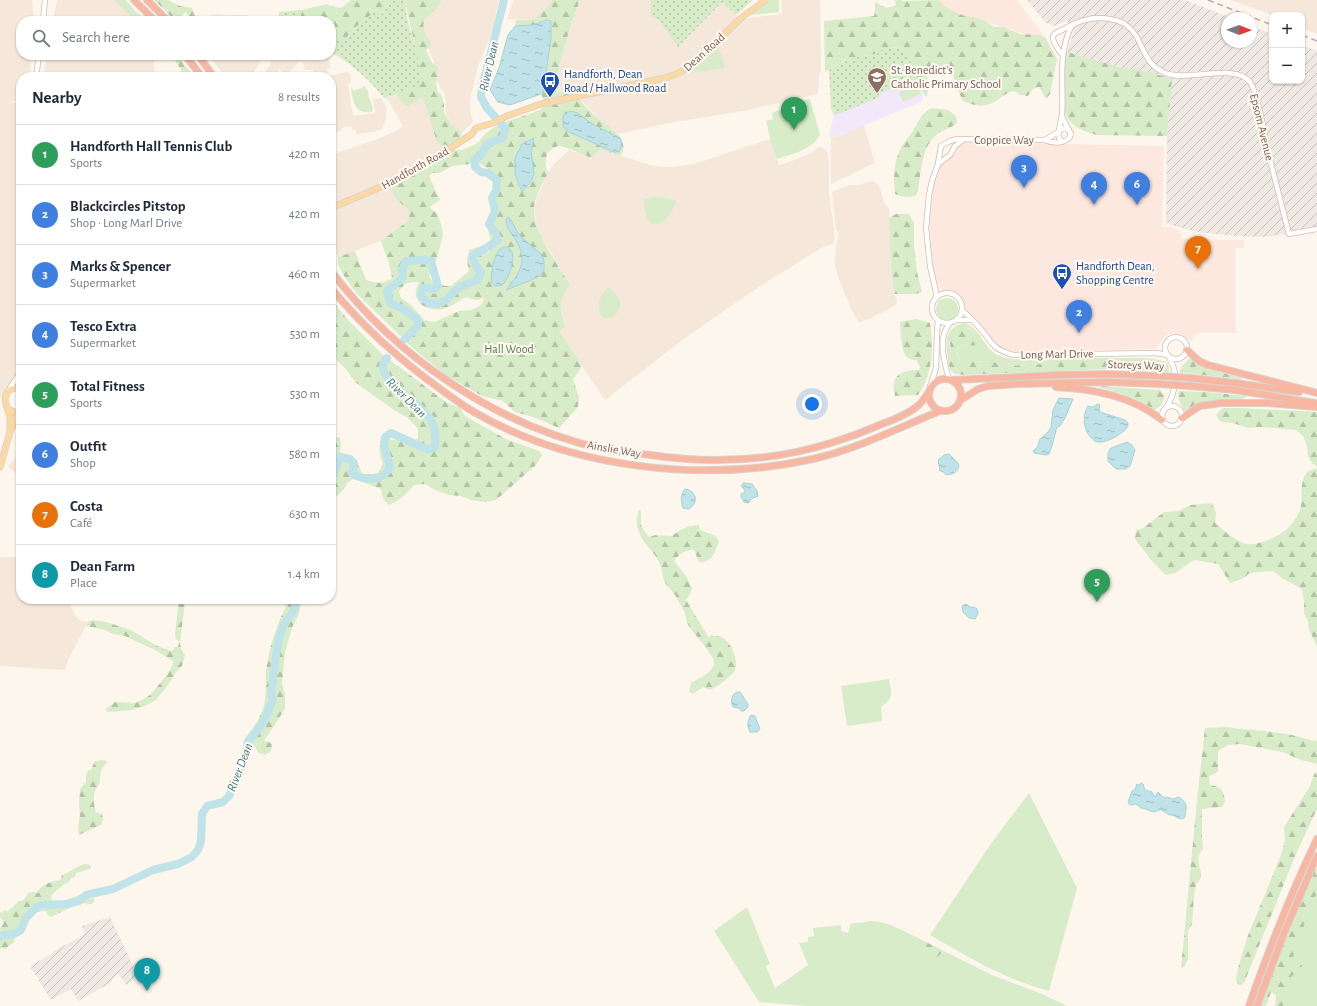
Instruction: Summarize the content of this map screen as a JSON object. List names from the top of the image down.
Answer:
{
  "streets": {
    "highway": ["Storeys Way", "Ainslie Way"],
    "main road": ["Dean Road", "Handforth Road"],
    "street": ["Epsom Avenue", "Coppice Way", "Long Marl Drive"]
  },
  "crossings": [
    ["Dean Road", "Handforth Road"],
    ["Storeys Way", "Ainslie Way"]
  ],
  "water": ["River Dean"],
  "parks": ["Hall Wood"],
  "places": {
    "school or university": ["St. Benedict's Catholic Primary School"],
    "bus stop": ["Handforth, Dean Road / Hallwood Road", "Handforth Dean, Shopping Centre"]
  },
  "north": "right",
  "page": {
    "map_buttons": ["+", "−"],
    "search": "Search here",
    "heading": ["Nearby", "8 results"],
    "pins": [
      "1",
      "3",
      "4",
      "6",
      "7",
      "2",
      "5",
      "8"
    ],
    "list": [
      {
        "mark": "1",
        "name": "Handforth Hall Tennis Club",
        "note": "Sports",
        "value": "420 m"
      },
      {
        "mark": "2",
        "name": "Blackcircles Pitstop",
        "note": "Shop · Long Marl Drive",
        "value": "420 m"
      },
      {
        "mark": "3",
        "name": "Marks & Spencer",
        "note": "Supermarket",
        "value": "460 m"
      },
      {
        "mark": "4",
        "name": "Tesco Extra",
        "note": "Supermarket",
        "value": "530 m"
      },
      {
        "mark": "5",
        "name": "Total Fitness",
        "note": "Sports",
        "value": "530 m"
      },
      {
        "mark": "6",
        "name": "Outfit",
        "note": "Shop",
        "value": "580 m"
      },
      {
        "mark": "7",
        "name": "Costa",
        "note": "Café",
        "value": "630 m"
      },
      {
        "mark": "8",
        "name": "Dean Farm",
        "note": "Place",
        "value": "1.4 km"
      }
    ]
  }
}
